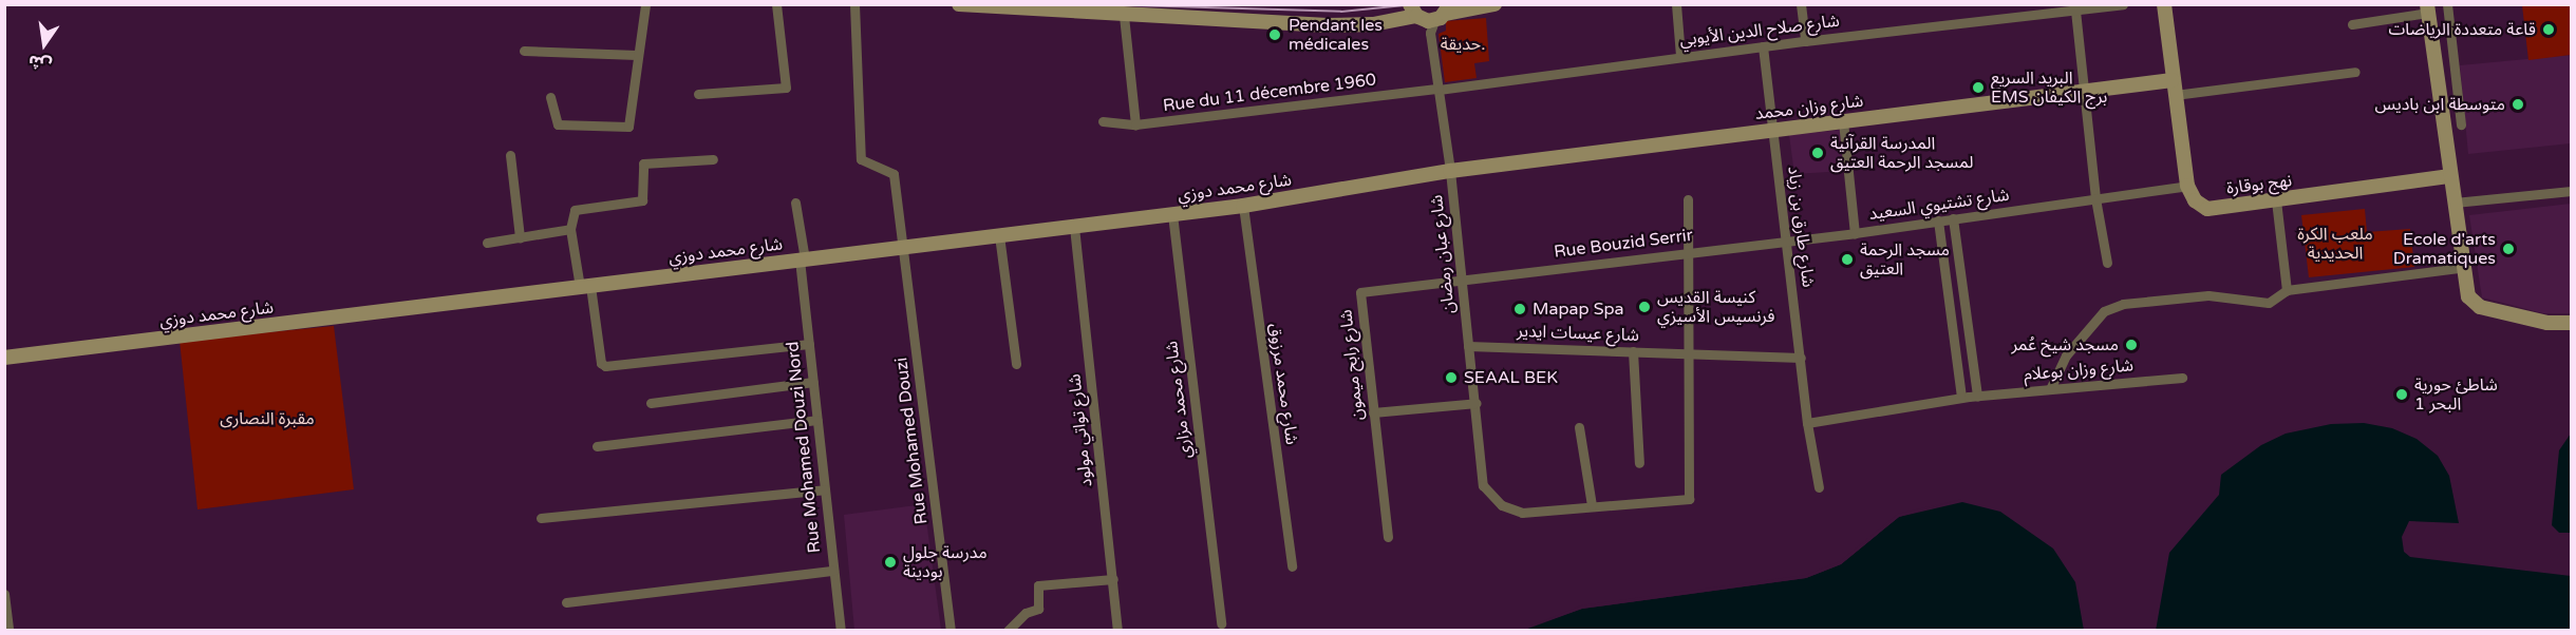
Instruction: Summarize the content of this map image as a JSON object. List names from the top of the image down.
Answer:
{
  "streets": {
    "street": [
      "شارع صلاح الدين الأيوبي",
      "Rue du 11 décembre 1960",
      "شارع وزان محمد",
      "نهج بوقارة",
      "شارع محمد دوزي",
      "شارع تشتيوي السعيد",
      "شارع طارق بن زياد",
      "Rue Bouzid Serrir",
      "شارع عبان رمضان",
      "شارع عيسات ايدير",
      "شارع رابح ميمون",
      "شارع وزان بوعلام",
      "شارع محمد مرزوق",
      "شارع محمد مزاري",
      "شارع تواتي مولود",
      "Rue Mohamed Douzi",
      "Rue Mohamed Douzi Nord"
    ]
  },
  "crossings": [
    ["شارع صلاح الدين الأيوبي", "Rue du 11 décembre 1960"],
    ["شارع صلاح الدين الأيوبي", "شارع طارق بن زياد"],
    ["شارع صلاح الدين الأيوبي", "شارع عبان رمضان"],
    ["Rue du 11 décembre 1960", "شارع عبان رمضان"],
    ["شارع وزان محمد", "شارع محمد دوزي"],
    ["شارع وزان محمد", "شارع طارق بن زياد"],
    ["شارع وزان محمد", "شارع عبان رمضان"],
    ["نهج بوقارة", "شارع تشتيوي السعيد"],
    ["شارع محمد دوزي", "شارع عبان رمضان"],
    ["شارع محمد دوزي", "شارع محمد مرزوق"],
    ["شارع محمد دوزي", "شارع محمد مزاري"],
    ["شارع محمد دوزي", "شارع تواتي مولود"],
    ["شارع محمد دوزي", "Rue Mohamed Douzi"],
    ["شارع محمد دوزي", "Rue Mohamed Douzi Nord"],
    ["شارع تشتيوي السعيد", "شارع طارق بن زياد"],
    ["شارع تشتيوي السعيد", "Rue Bouzid Serrir"],
    ["شارع طارق بن زياد", "Rue Bouzid Serrir"],
    ["شارع طارق بن زياد", "شارع عيسات ايدير"],
    ["شارع طارق بن زياد", "شارع وزان بوعلام"],
    ["Rue Bouzid Serrir", "شارع عبان رمضان"],
    ["Rue Bouzid Serrir", "شارع رابح ميمون"],
    ["شارع عبان رمضان", "شارع عيسات ايدير"],
    ["شارع عبان رمضان", "شارع رابح ميمون"]
  ],
  "parks": ["حديقة.", "ملعب الكرة الحديدية", "مقبرة النصارى"],
  "places": [
    "قاعة متعددة الرياضات",
    "Pendant les médicales",
    "البريد السريع EMS برج الكيفان",
    "متوسطة ابن باديس",
    "المدرسة القرآنية لمسجد الرحمة العتيق",
    "Ecole d'arts Dramatiques",
    "مسجد الرحمة العتيق",
    "كنيسة القديس فرنسيس الأسيزي",
    "Mapap Spa",
    "مسجد شيخ عُمر",
    "SEAAL BEK",
    "شاطئ حورية البحر 1",
    "مدرسة جلول بودينة"
  ],
  "north": "bottom"
}
